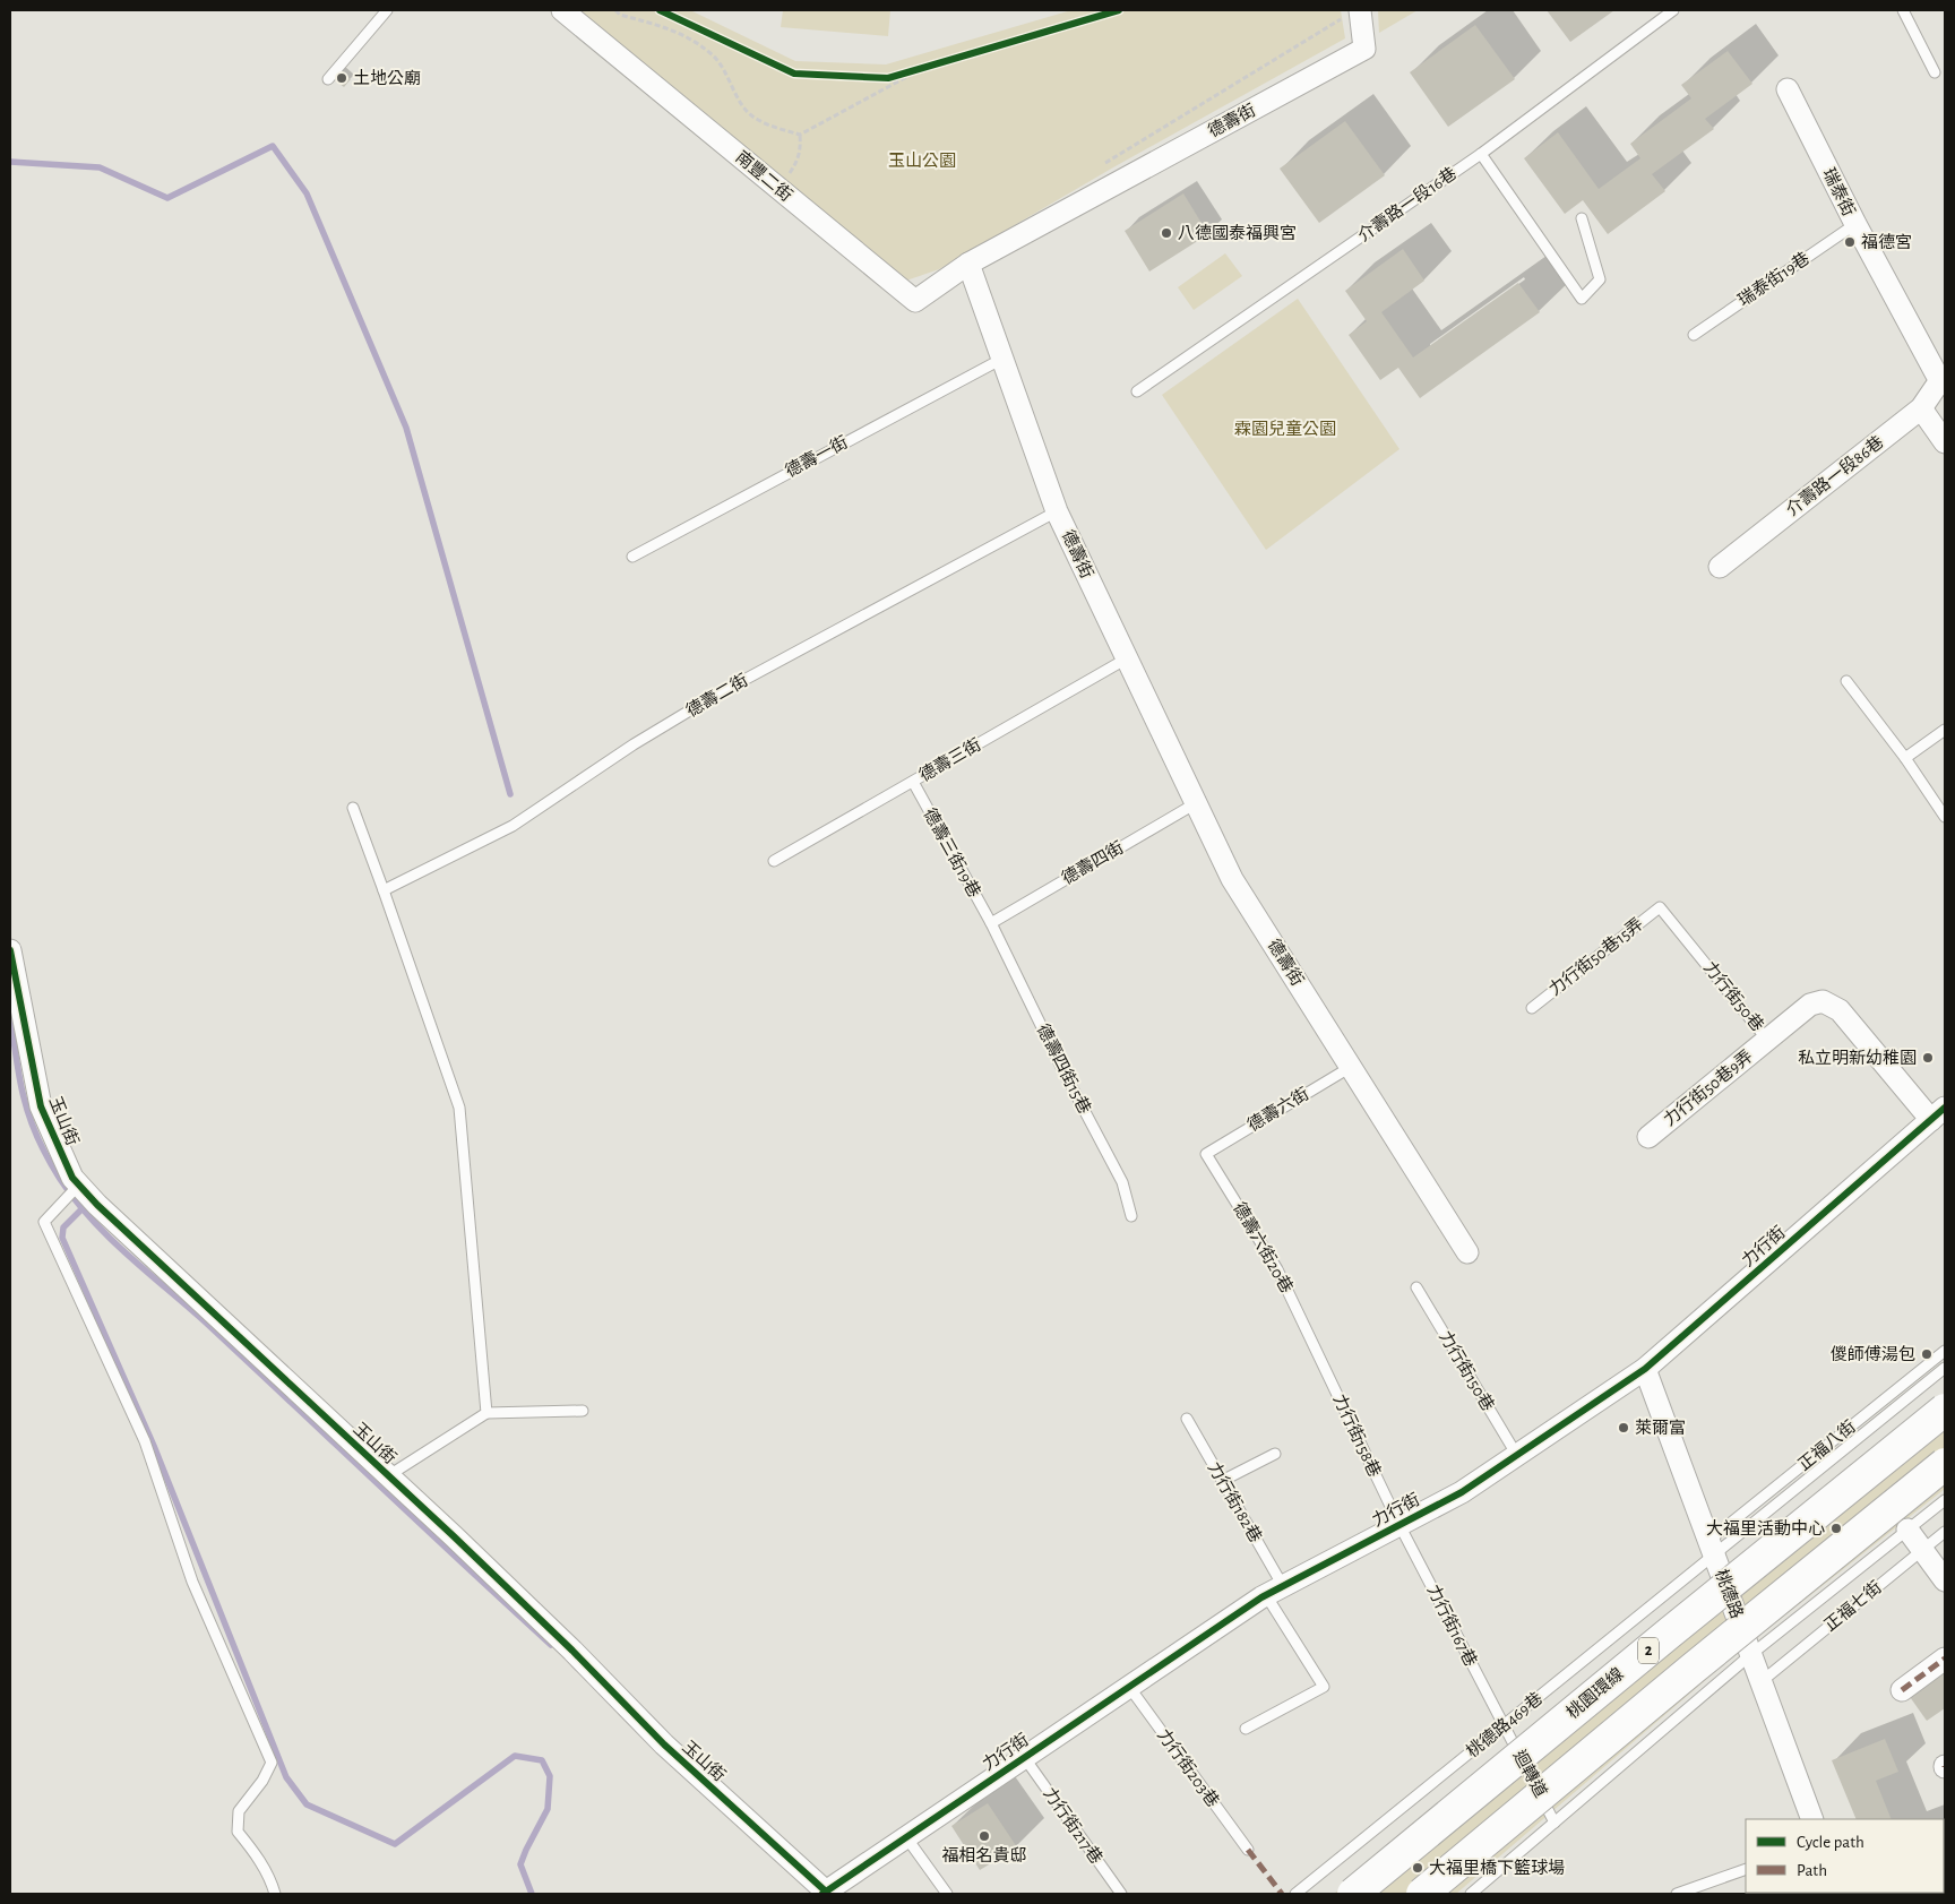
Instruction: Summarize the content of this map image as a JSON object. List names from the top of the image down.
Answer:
{
  "streets": {
    "highway": ["2", "桃園環線"],
    "street": [
      "德壽街",
      "南豐二街",
      "瑞泰街",
      "介壽路一段86巷",
      "力行街50巷",
      "力行街50巷9弄",
      "玉山街",
      "力行街",
      "桃德路"
    ],
    "lane": [
      "介壽路一段16巷",
      "瑞泰街19巷",
      "德壽一街",
      "德壽二街",
      "德壽三街",
      "德壽三街19巷",
      "德壽四街",
      "力行街50巷15弄",
      "德壽四街15巷",
      "德壽六街",
      "德壽六街20巷",
      "力行街150巷",
      "力行街158巷",
      "正福八街",
      "力行街182巷",
      "正福七街",
      "力行街167巷",
      "桃德路469巷",
      "力行街203巷",
      "迴轉道",
      "力行街217巷"
    ]
  },
  "crossings": [
    ["德壽街", "南豐二街"],
    ["德壽街", "德壽一街"],
    ["德壽街", "德壽二街"],
    ["德壽街", "德壽三街"],
    ["德壽街", "德壽四街"],
    ["德壽街", "德壽六街"],
    ["瑞泰街", "瑞泰街19巷"],
    ["瑞泰街", "介壽路一段86巷"],
    ["德壽三街", "德壽三街19巷"],
    ["德壽三街19巷", "德壽四街"],
    ["德壽三街19巷", "德壽四街15巷"],
    ["德壽四街", "德壽四街15巷"],
    ["力行街50巷15弄", "力行街50巷"],
    ["力行街50巷", "力行街50巷9弄"],
    ["力行街50巷", "力行街"],
    ["德壽六街", "德壽六街20巷"],
    ["玉山街", "力行街"],
    ["力行街", "力行街150巷"],
    ["力行街", "力行街158巷"],
    ["力行街", "力行街182巷"],
    ["力行街", "桃德路"],
    ["力行街", "力行街167巷"],
    ["力行街", "力行街203巷"],
    ["力行街", "力行街217巷"],
    ["德壽六街20巷", "力行街158巷"],
    ["力行街158巷", "力行街167巷"],
    ["正福八街", "桃德路"],
    ["正福八街", "桃德路469巷"],
    ["桃德路", "正福七街"],
    ["桃德路", "桃德路469巷"],
    ["力行街167巷", "桃德路469巷"],
    ["力行街167巷", "迴轉道"],
    ["桃德路469巷", "迴轉道"]
  ],
  "parks": ["玉山公園", "霖園兒童公園"],
  "places": [
    "土地公廟",
    "八德國泰福興宮",
    "福德宮",
    "私立明新幼稚園",
    "儍師傅湯包",
    "萊爾富",
    "大福里活動中心",
    "福相名貴邸",
    "大福里橋下籃球場"
  ],
  "legend": ["Cycle path", "Path"]
}
